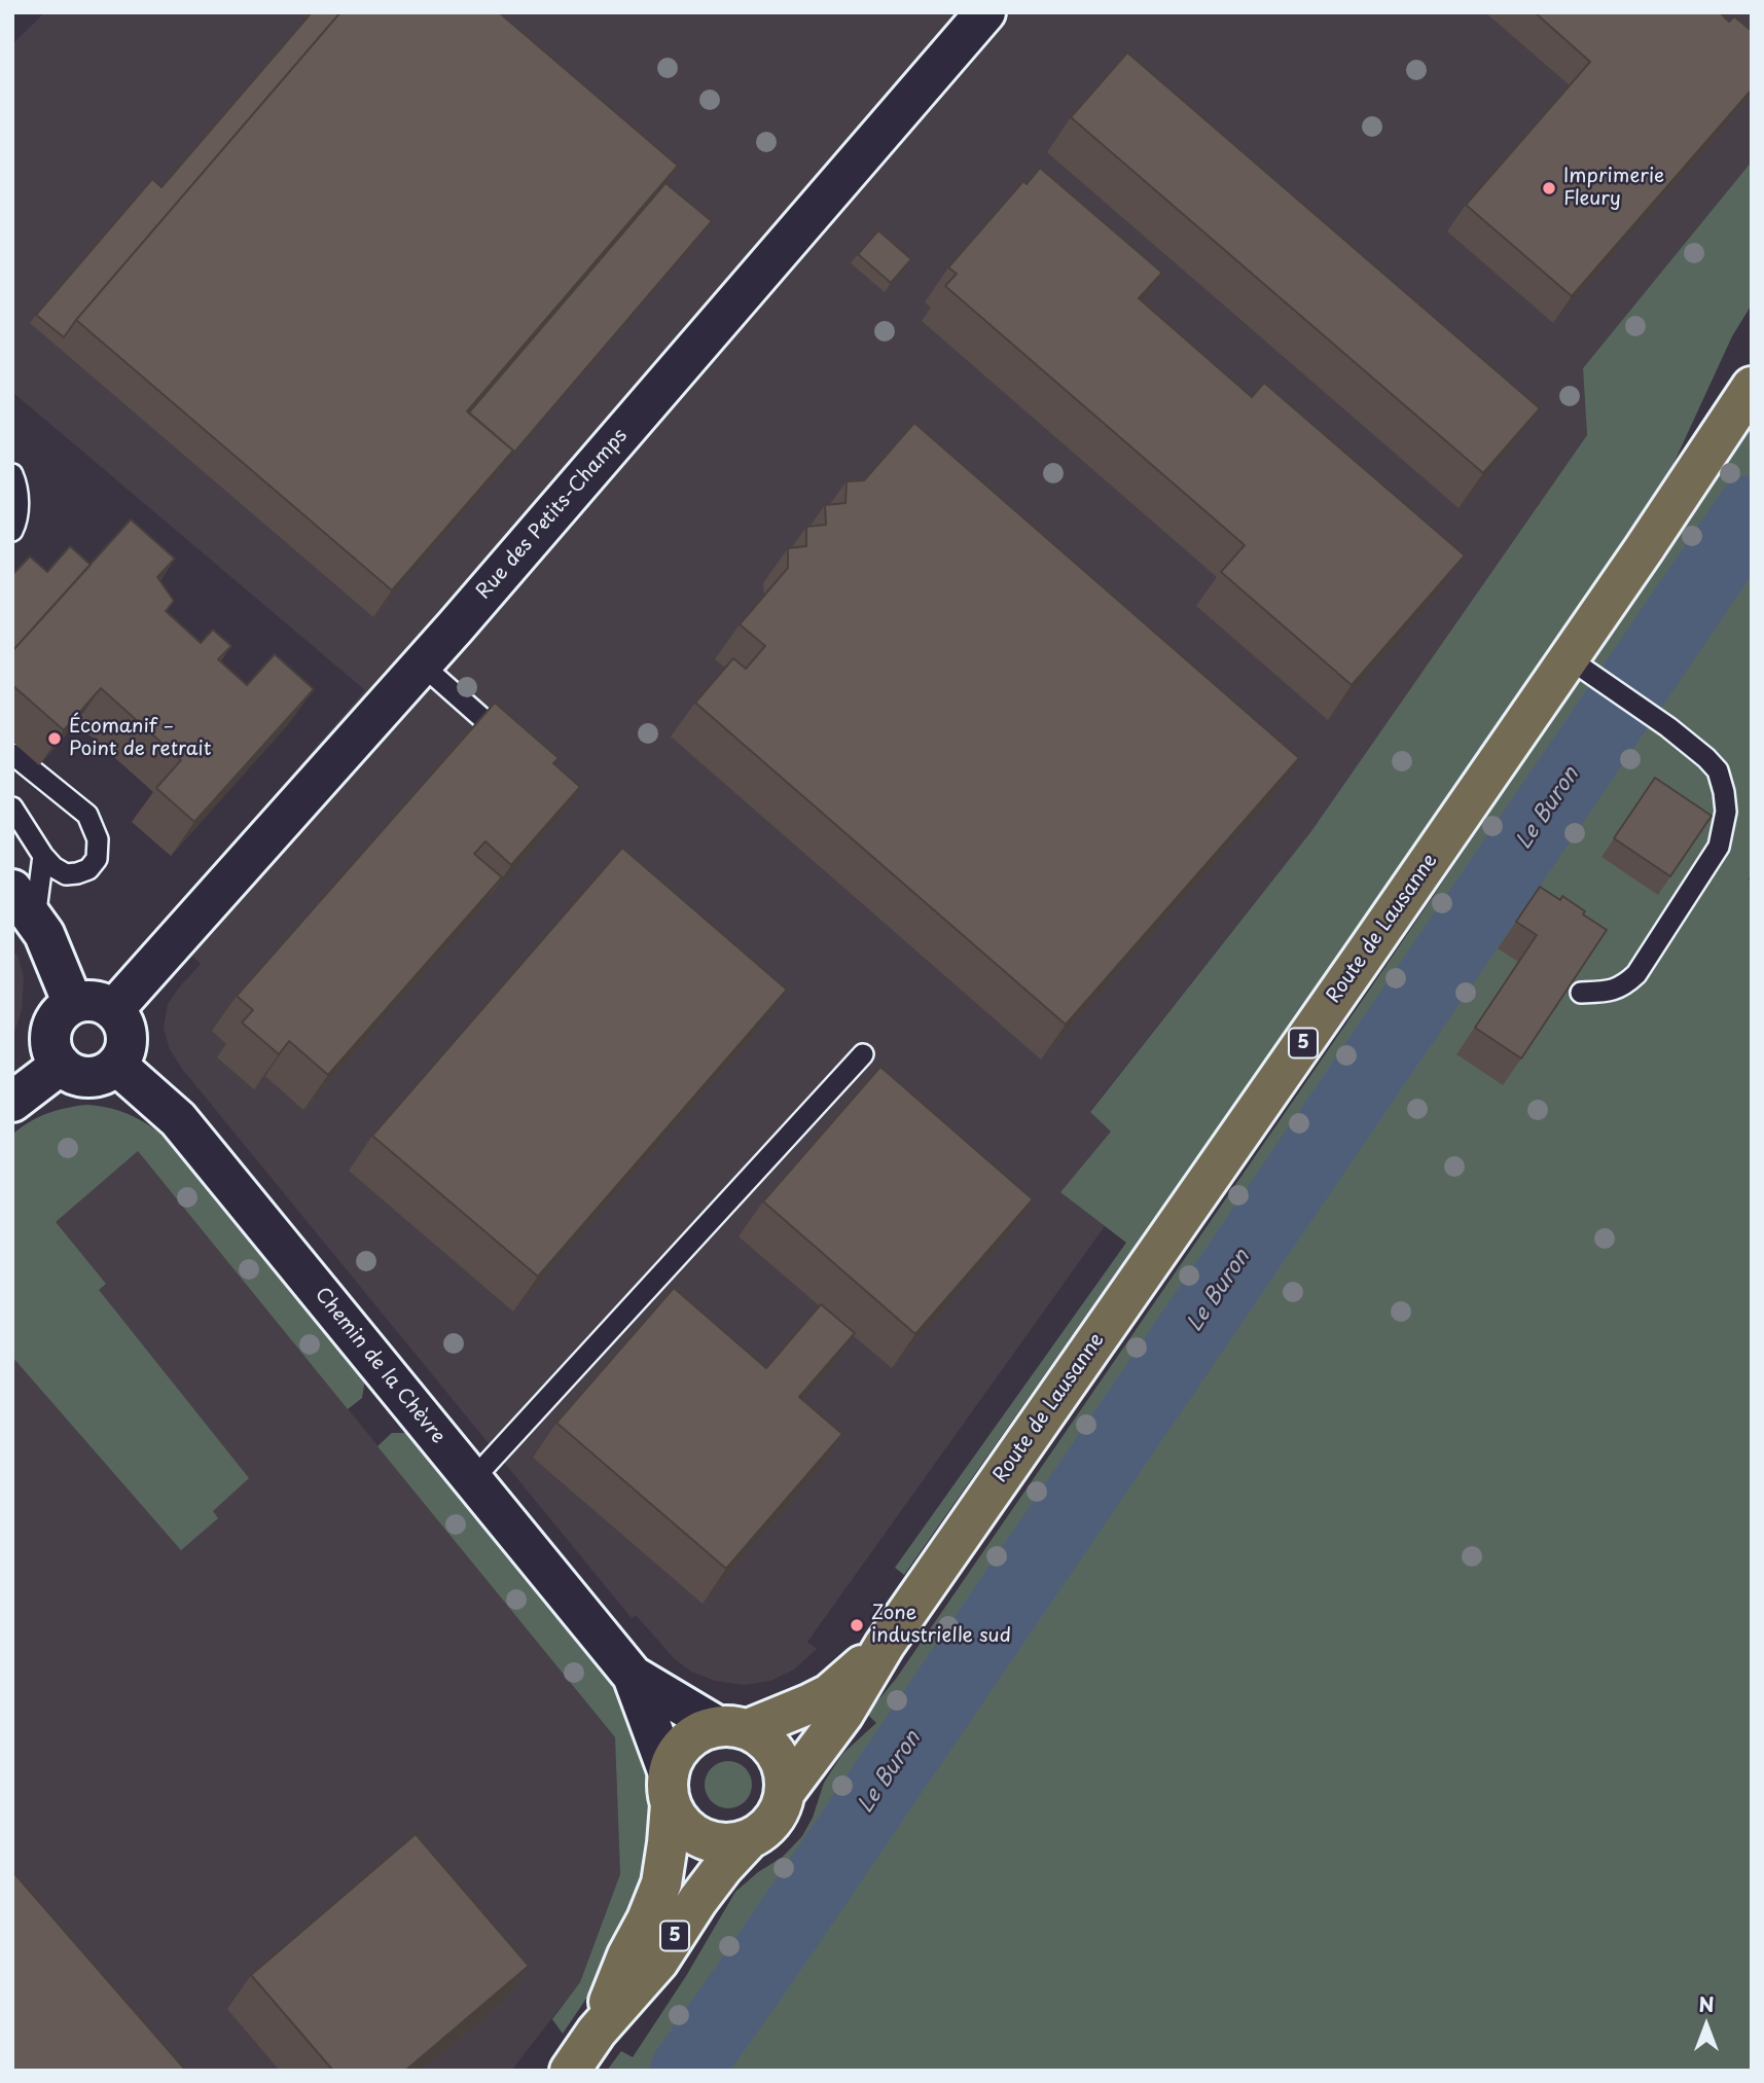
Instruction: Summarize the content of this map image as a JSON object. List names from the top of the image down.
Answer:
{
  "streets": {
    "main road": ["Route de Lausanne", "5"],
    "street": ["Rue des Petits-Champs", "Chemin de la Chèvre"]
  },
  "crossings": [
    ["Rue des Petits-Champs", "Chemin de la Chèvre"],
    ["Route de Lausanne", "5"],
    ["Route de Lausanne", "Chemin de la Chèvre"],
    ["5", "Chemin de la Chèvre"]
  ],
  "water": ["Le Buron"],
  "places": ["Imprimerie Fleury", "Écomanif – Point de retrait", "Zone industrielle sud"],
  "north": "top"
}
